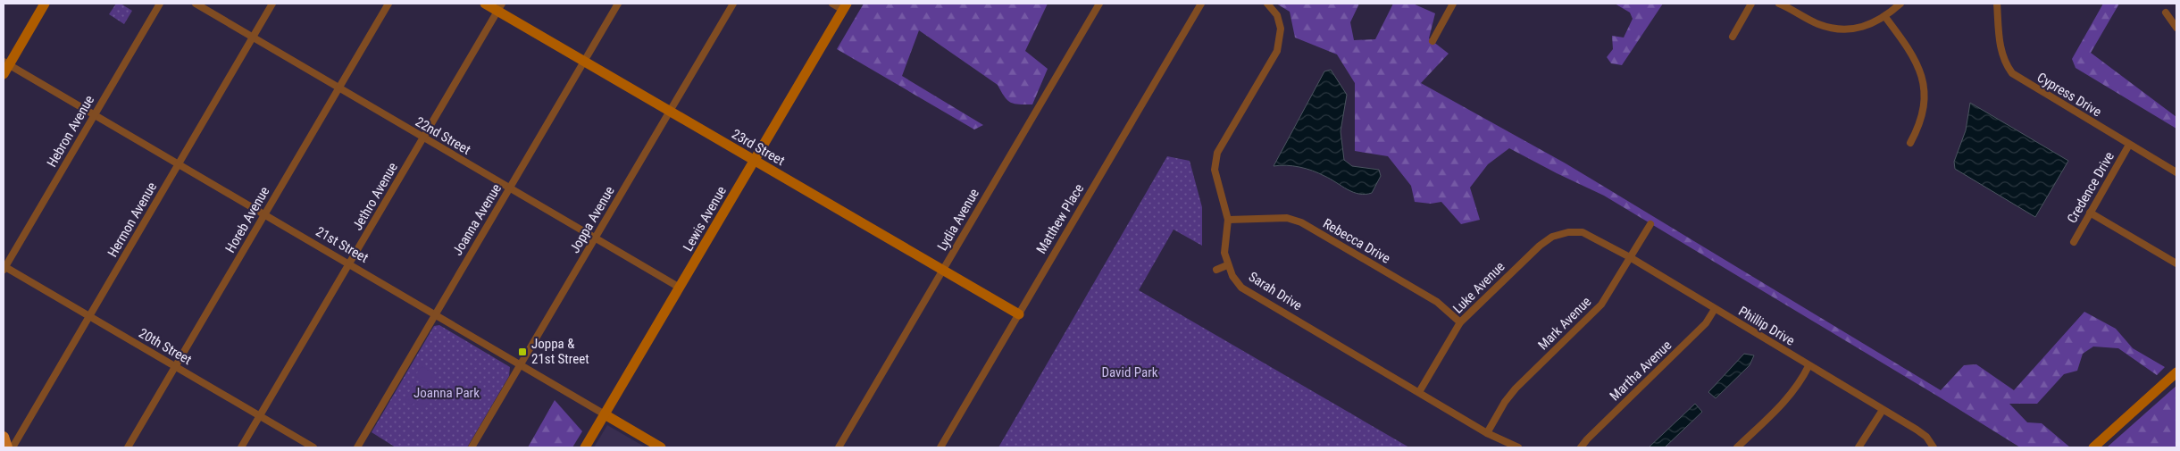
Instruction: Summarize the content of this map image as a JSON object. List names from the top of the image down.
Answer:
{
  "streets": {
    "street": [
      "Cypress Drive",
      "Hebron Avenue",
      "22nd Street",
      "23rd Street",
      "Credence Drive",
      "Jethro Avenue",
      "Lewis Avenue",
      "Matthew Place",
      "Hermon Avenue",
      "Horeb Avenue",
      "Joanna Avenue",
      "Joppa Avenue",
      "Lydia Avenue",
      "Rebecca Drive",
      "21st Street",
      "Luke Avenue",
      "Sarah Drive",
      "Mark Avenue",
      "Phillip Drive",
      "20th Street",
      "Martha Avenue"
    ]
  },
  "crossings": [
    ["Cypress Drive", "Credence Drive"],
    ["Hebron Avenue", "21st Street"],
    ["Hebron Avenue", "20th Street"],
    ["22nd Street", "Jethro Avenue"],
    ["22nd Street", "Lewis Avenue"],
    ["22nd Street", "Hermon Avenue"],
    ["22nd Street", "Horeb Avenue"],
    ["22nd Street", "Joanna Avenue"],
    ["22nd Street", "Joppa Avenue"],
    ["23rd Street", "Jethro Avenue"],
    ["23rd Street", "Lewis Avenue"],
    ["23rd Street", "Matthew Place"],
    ["23rd Street", "Joanna Avenue"],
    ["23rd Street", "Joppa Avenue"],
    ["23rd Street", "Lydia Avenue"],
    ["Jethro Avenue", "21st Street"],
    ["Jethro Avenue", "20th Street"],
    ["Lewis Avenue", "21st Street"],
    ["Hermon Avenue", "21st Street"],
    ["Hermon Avenue", "20th Street"],
    ["Horeb Avenue", "21st Street"],
    ["Horeb Avenue", "20th Street"],
    ["Joanna Avenue", "21st Street"],
    ["Joppa Avenue", "21st Street"],
    ["Rebecca Drive", "Luke Avenue"],
    ["Rebecca Drive", "Sarah Drive"],
    ["Luke Avenue", "Sarah Drive"],
    ["Luke Avenue", "Phillip Drive"],
    ["Sarah Drive", "Mark Avenue"],
    ["Mark Avenue", "Phillip Drive"],
    ["Phillip Drive", "Martha Avenue"]
  ],
  "parks": ["David Park", "Joanna Park"],
  "places": {
    "transit": ["Joppa & 21st Street"]
  }
}
